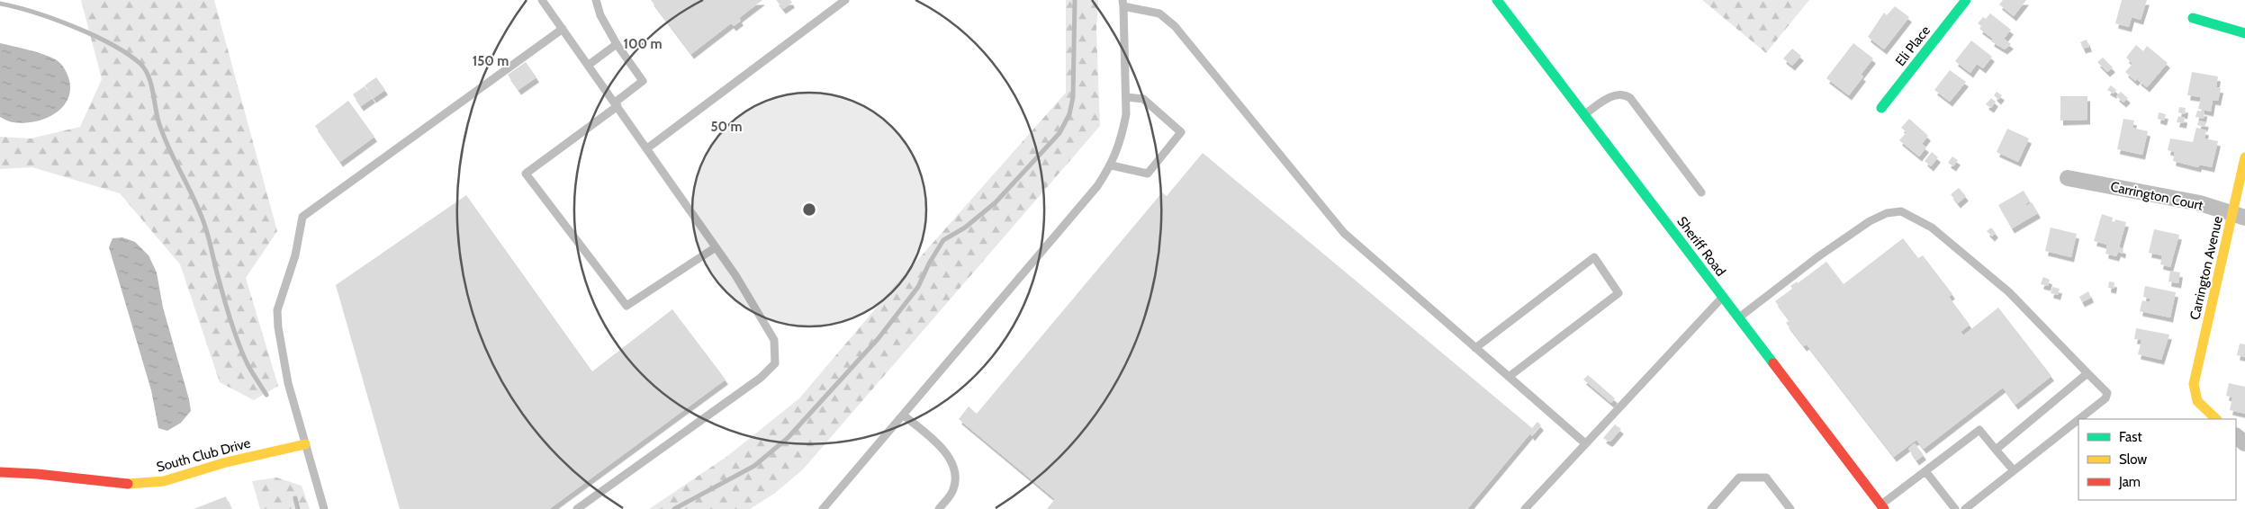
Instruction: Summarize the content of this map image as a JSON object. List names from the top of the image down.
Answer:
{
  "streets": {
    "street": [
      "Eli Place",
      "Carrington Court",
      "Sheriff Road",
      "Carrington Avenue",
      "South Club Drive"
    ]
  },
  "crossings": [
    ["Carrington Court", "Carrington Avenue"]
  ],
  "legend": ["Fast", "Slow", "Jam"],
  "rings": ["100 m", "150 m", "50 m"]
}
